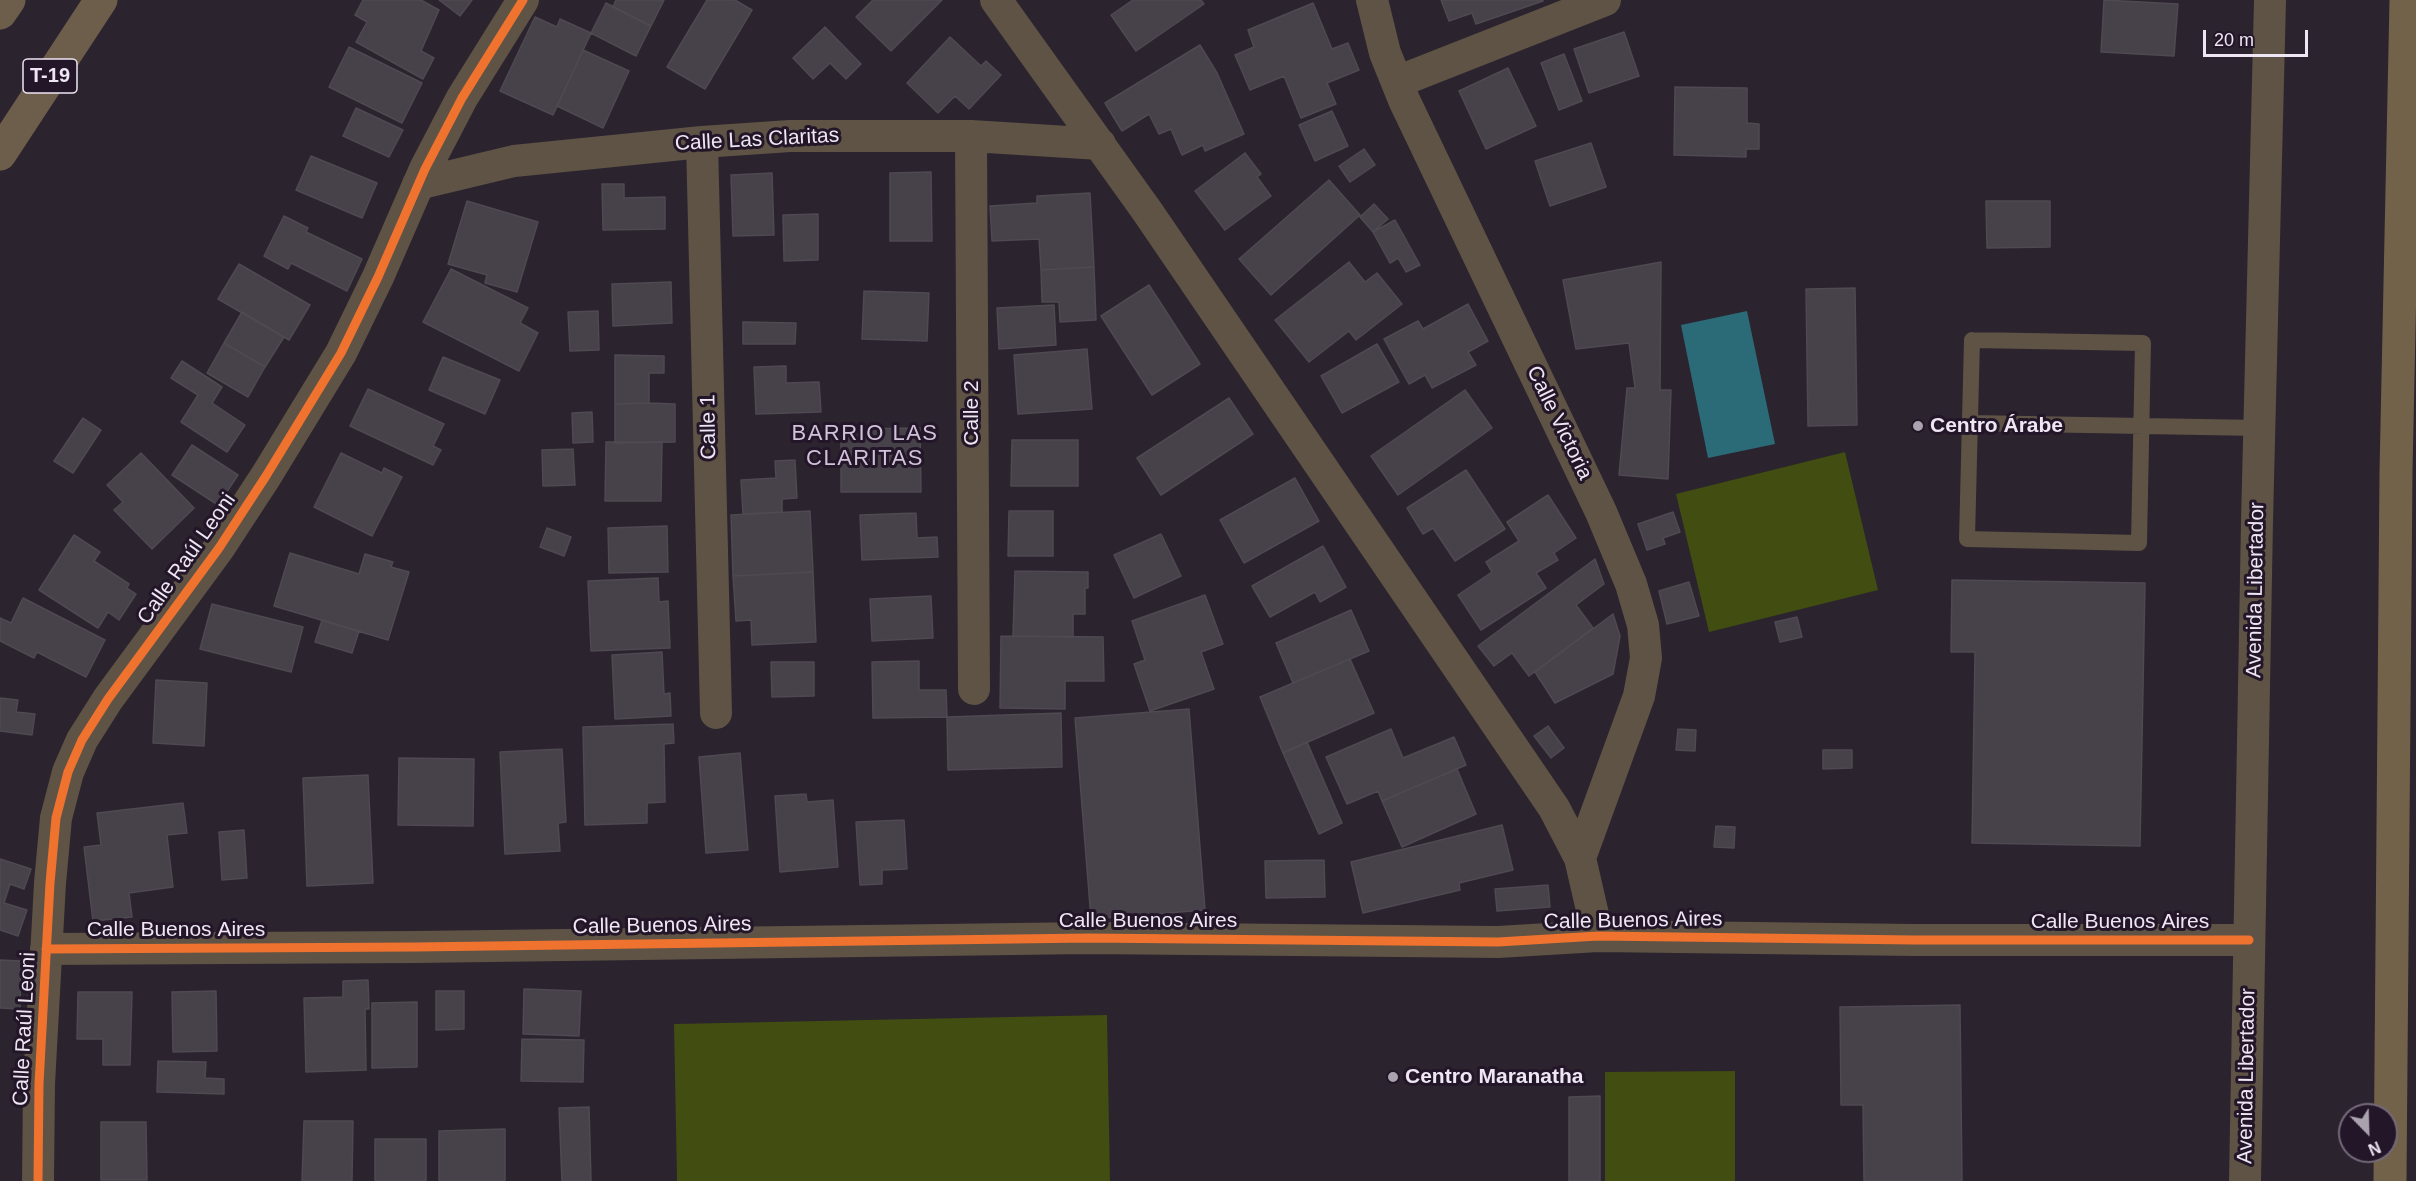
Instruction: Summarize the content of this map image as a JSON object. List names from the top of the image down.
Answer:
{
  "streets": {
    "highway": ["T-19"],
    "street": [
      "Calle Las Claritas",
      "Calle 2",
      "Calle Victoria",
      "Calle 1",
      "Calle Raúl Leoni",
      "Avenida Libertador",
      "Calle Buenos Aires"
    ]
  },
  "crossings": [
    ["Calle Las Claritas", "Calle 2"],
    ["Calle Las Claritas", "Calle 1"],
    ["Calle Las Claritas", "Calle Raúl Leoni"],
    ["Calle Raúl Leoni", "Calle Buenos Aires"],
    ["Avenida Libertador", "Calle Buenos Aires"]
  ],
  "districts": ["BARRIO LAS CLARITAS"],
  "places": ["Centro Árabe", "Centro Maranatha"],
  "scale_bar": "20 m",
  "north": "bottom right"
}
